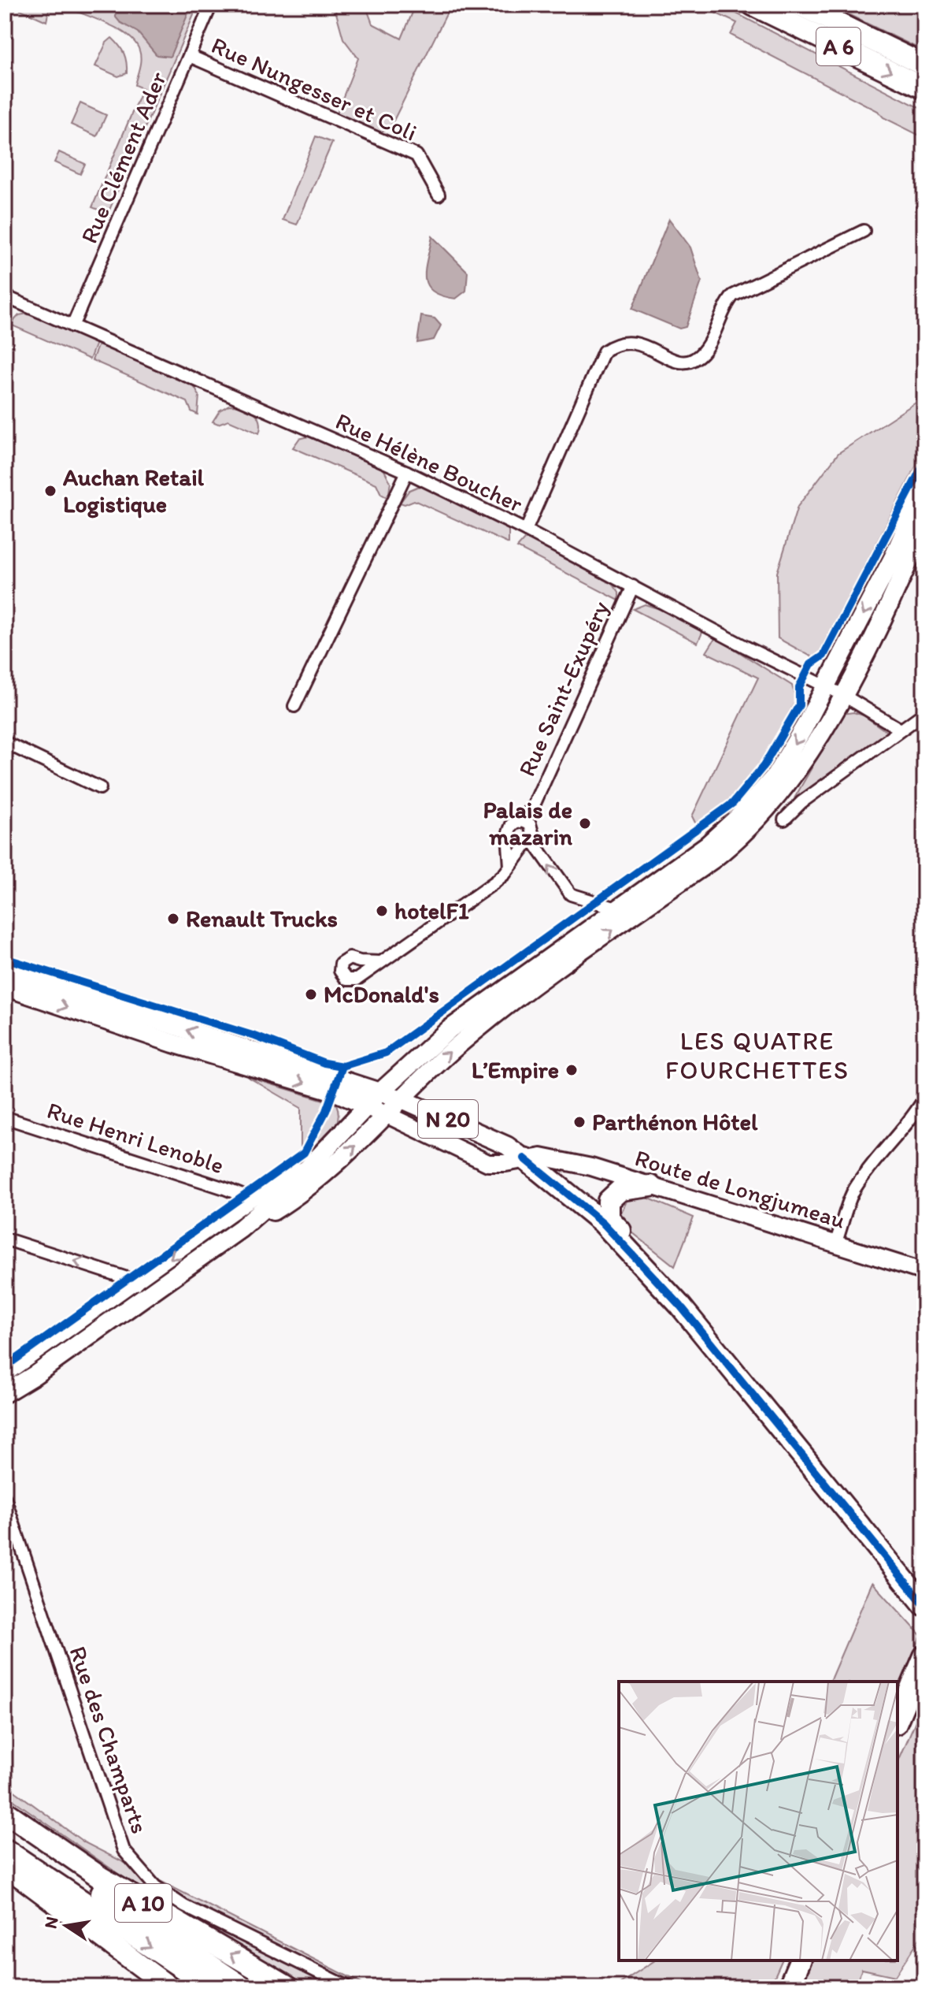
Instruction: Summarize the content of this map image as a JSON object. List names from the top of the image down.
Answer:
{
  "streets": {
    "highway": ["A 6", "N 20", "A 10"],
    "street": [
      "Rue Nungesser et Coli",
      "Rue Clément Ader",
      "Rue Hélène Boucher",
      "Rue Saint-Exupéry",
      "Rue Henri Lenoble",
      "Route de Longjumeau",
      "Rue des Champarts"
    ]
  },
  "crossings": [
    ["Rue Nungesser et Coli", "Rue Clément Ader"],
    ["Rue Clément Ader", "Rue Hélène Boucher"],
    ["Rue Hélène Boucher", "Rue Saint-Exupéry"],
    ["N 20", "Route de Longjumeau"]
  ],
  "districts": ["LES QUATRE FOURCHETTES"],
  "places": [
    "Auchan Retail Logistique",
    "Palais de mazarin",
    "hotelF1",
    "Renault Trucks",
    "McDonald's",
    "L’Empire",
    "Parthénon Hôtel"
  ],
  "north": "left"
}
